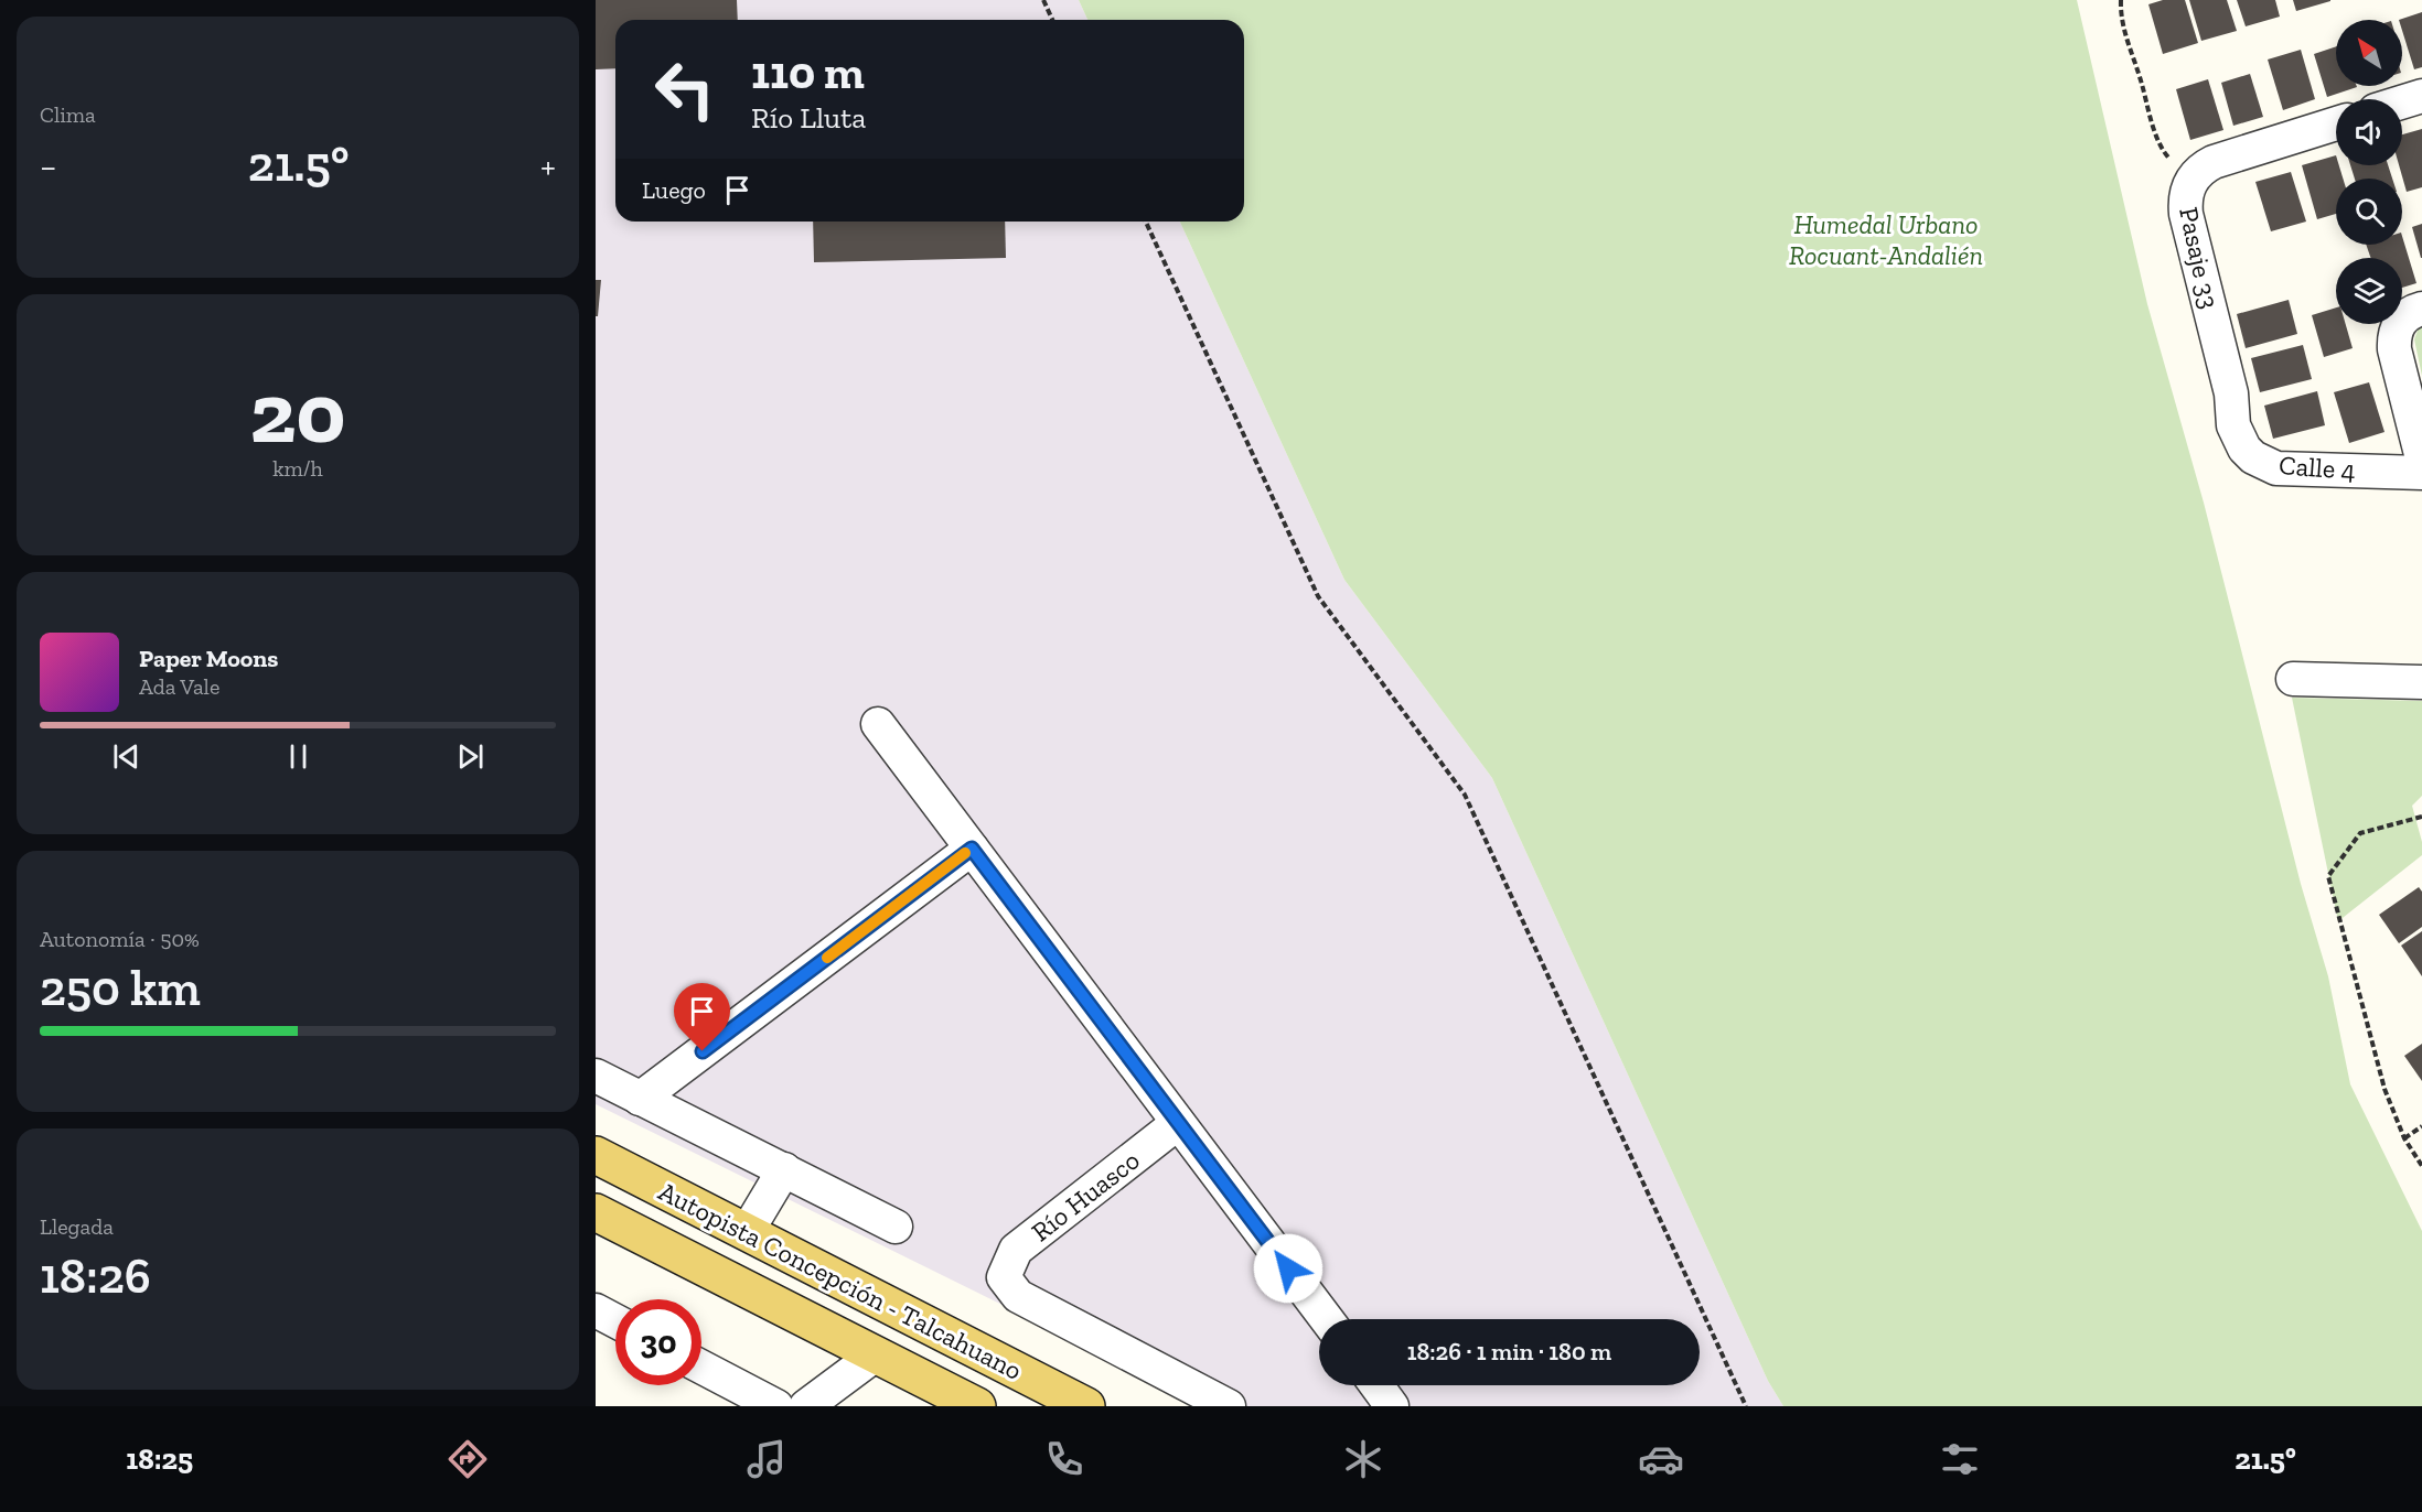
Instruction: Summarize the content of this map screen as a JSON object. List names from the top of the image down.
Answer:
{
  "streets": {
    "main road": ["Autopista Concepción - Talcahuano"],
    "street": ["Pasaje 33", "Calle 4", "Río Huasco"]
  },
  "crossings": [
    ["Pasaje 33", "Calle 4"]
  ],
  "parks": ["Humedal Urbano Rocuant-Andalién"],
  "north": "top left",
  "page": {
    "tile": [
      "Clima",
      ["20", "km/h"],
      ["Autonomía · 50%", "250 km"],
      ["Llegada", "18:26"]
    ],
    "turn": ["110 m", "Río Lluta"],
    "heat": ["−", "21.5°", "+"],
    "then": "Luego",
    "song": ["Paper Moons", "Ada Vale"],
    "limit": "30",
    "trip": "18:26 · 1 min · 180 m",
    "tabs": ["18:25", "21.5°"]
  }
}
